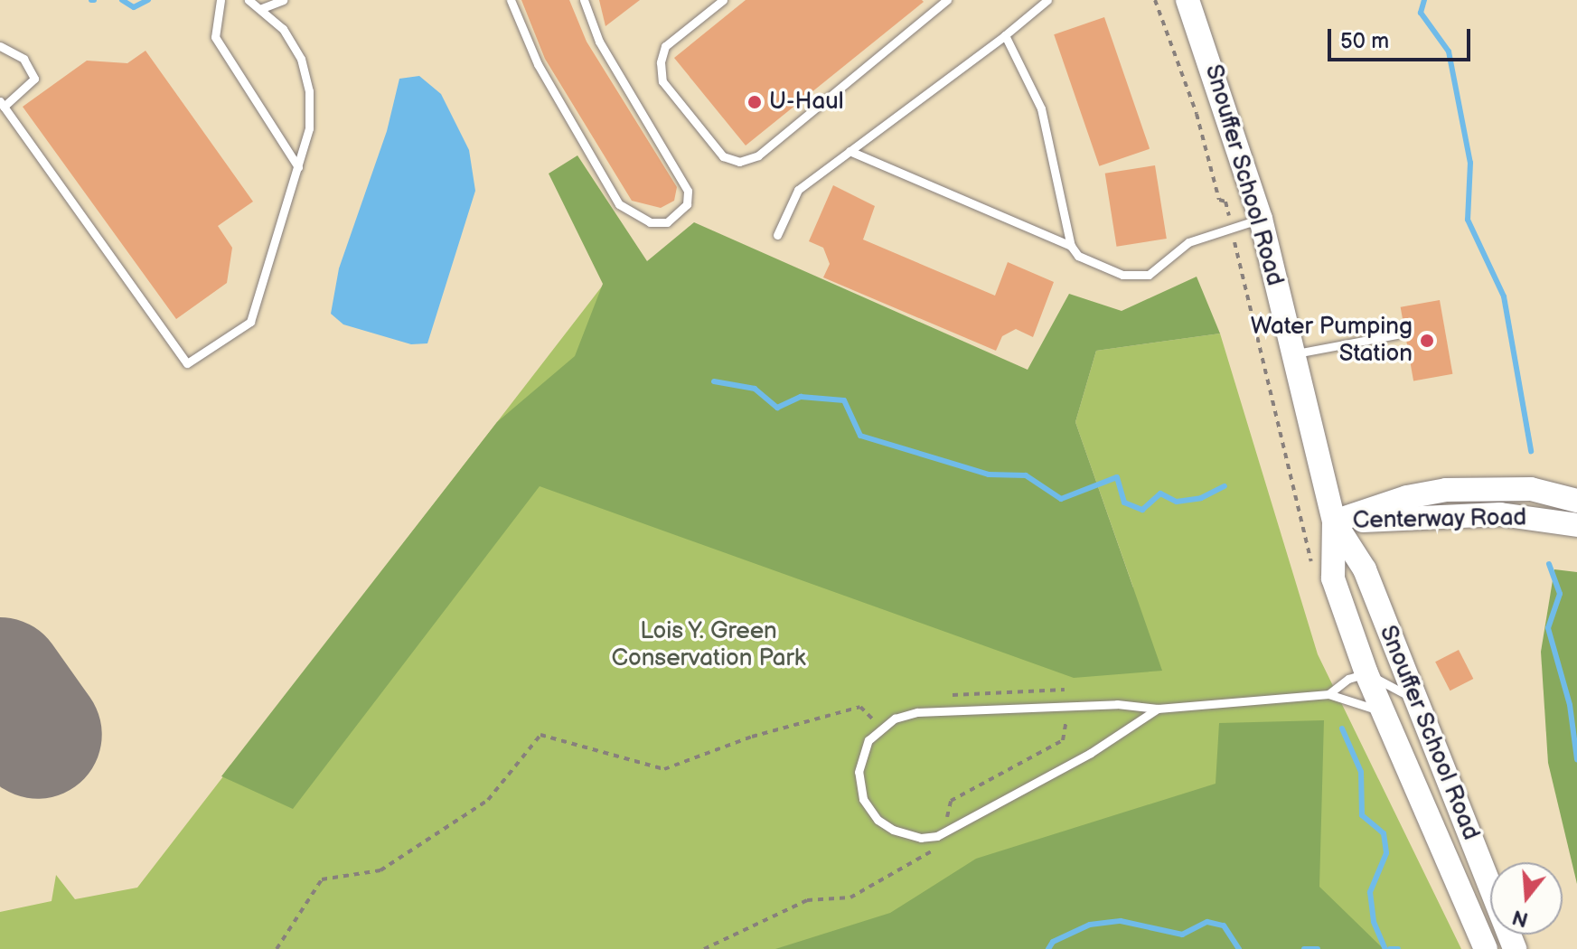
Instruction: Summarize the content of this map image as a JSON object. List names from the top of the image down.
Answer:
{
  "streets": {
    "main road": ["Snouffer School Road", "Centerway Road"]
  },
  "crossings": [
    ["Snouffer School Road", "Centerway Road"]
  ],
  "parks": ["Lois Y. Green Conservation Park"],
  "places": ["U-Haul", "Water Pumping Station"],
  "scale_bar": "50 m",
  "north": "bottom"
}
